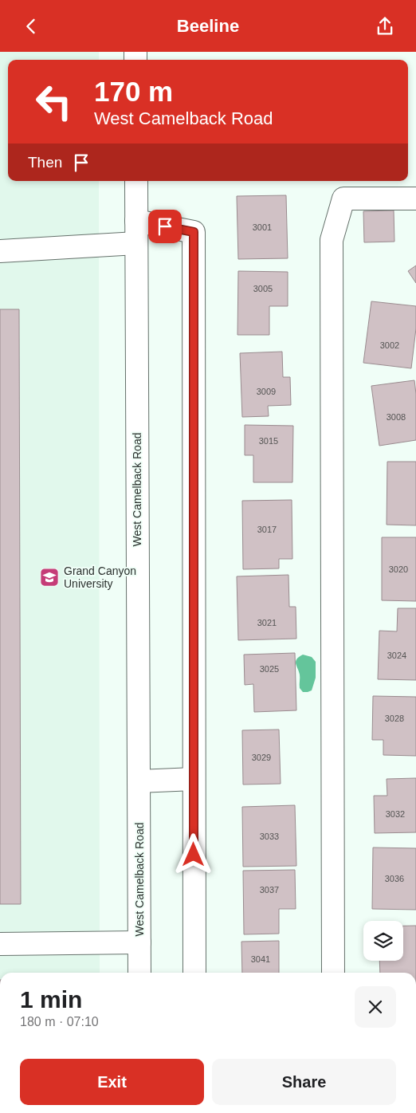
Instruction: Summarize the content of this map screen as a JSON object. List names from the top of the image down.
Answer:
{
  "streets": {
    "street": ["West Camelback Road"]
  },
  "places": {
    "school or university": ["Grand Canyon University"]
  },
  "house_numbers": [
    "3001",
    "3005",
    "3002",
    "3009",
    "3008",
    "3015",
    "3017",
    "3020",
    "3021",
    "3024",
    "3025",
    "3028",
    "3029",
    "3032",
    "3033",
    "3036",
    "3037",
    "3041"
  ],
  "page": {
    "header": "Beeline",
    "turn": ["170 m", "West Camelback Road"],
    "then": "Then",
    "heading": ["1 min", "180 m · 07:10"],
    "buttons": ["Exit", "Share"]
  }
}
